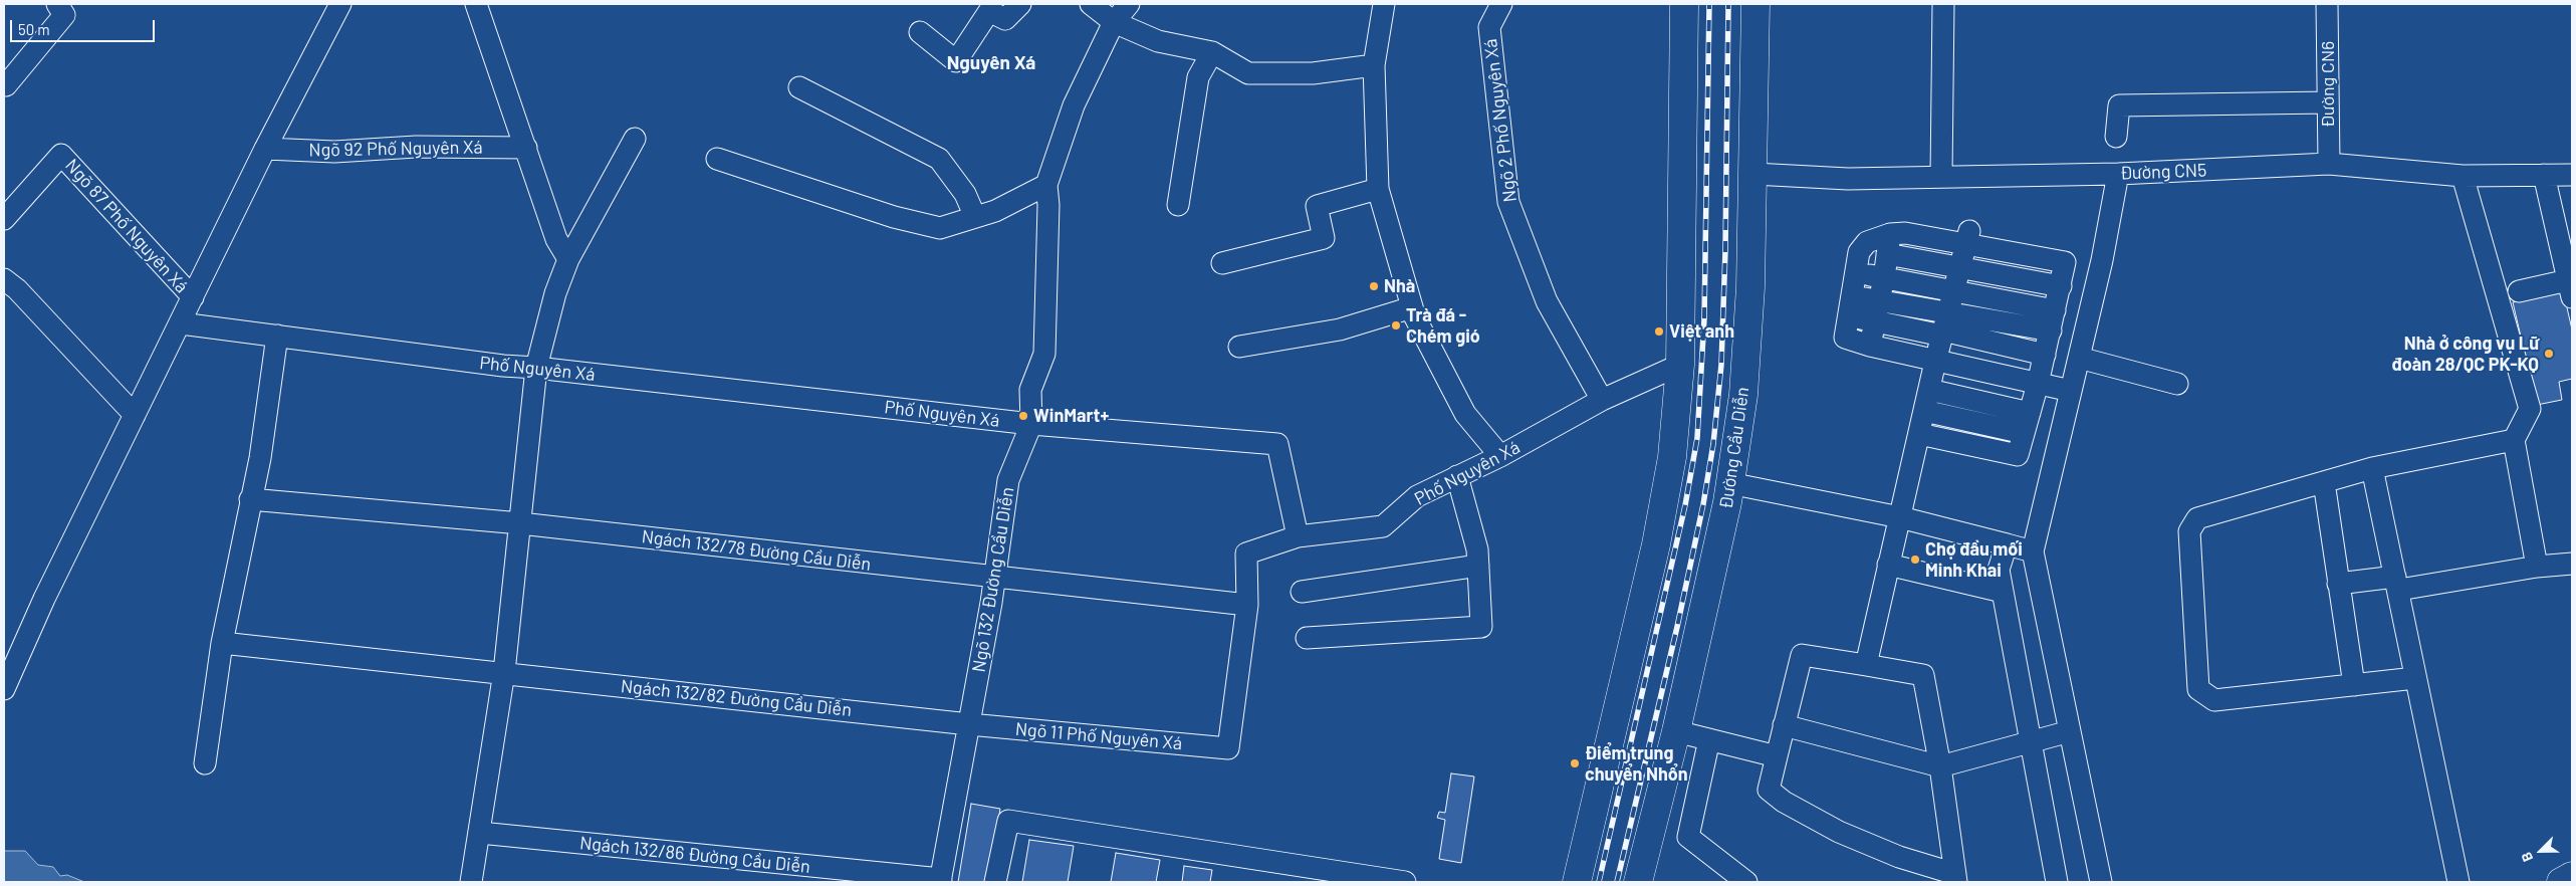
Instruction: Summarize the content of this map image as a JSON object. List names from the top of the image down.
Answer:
{
  "streets": {
    "main road": ["Đường Cầu Diễn"],
    "street": [
      "Đường CN6",
      "Ngõ 2 Phố Nguyên Xá",
      "Ngõ 92 Phố Nguyên Xá",
      "Đường CN5",
      "Ngõ 87 Phố Nguyên Xá",
      "Phố Nguyên Xá",
      "Ngách 132/78 Đường Cầu Diễn",
      "Ngõ 132 Đường Cầu Diễn",
      "Ngách 132/82 Đường Cầu Diễn",
      "Ngõ 11 Phố Nguyên Xá",
      "Ngách 132/86 Đường Cầu Diễn"
    ]
  },
  "crossings": [
    ["Đường CN6", "Đường CN5"],
    ["Ngõ 2 Phố Nguyên Xá", "Phố Nguyên Xá"],
    ["Đường CN5", "Đường Cầu Diễn"],
    ["Phố Nguyên Xá", "Ngõ 132 Đường Cầu Diễn"],
    ["Ngách 132/78 Đường Cầu Diễn", "Ngõ 132 Đường Cầu Diễn"],
    ["Ngách 132/78 Đường Cầu Diễn", "Ngõ 11 Phố Nguyên Xá"],
    ["Ngõ 132 Đường Cầu Diễn", "Ngách 132/82 Đường Cầu Diễn"],
    ["Ngõ 132 Đường Cầu Diễn", "Ngõ 11 Phố Nguyên Xá"],
    ["Ngõ 132 Đường Cầu Diễn", "Ngách 132/86 Đường Cầu Diễn"],
    ["Ngách 132/82 Đường Cầu Diễn", "Ngõ 11 Phố Nguyên Xá"]
  ],
  "districts": ["Nguyên Xá"],
  "places": [
    "Nhà",
    "Trà đá - Chém gió",
    "Việt anh",
    "Nhà ở công vụ Lữ đoàn 28/QC PK-KQ",
    "WinMart+",
    "Chợ đầu mối Minh Khai",
    "Điểm trung chuyển Nhổn"
  ],
  "scale_bar": "50 m",
  "north": "bottom left"
}
